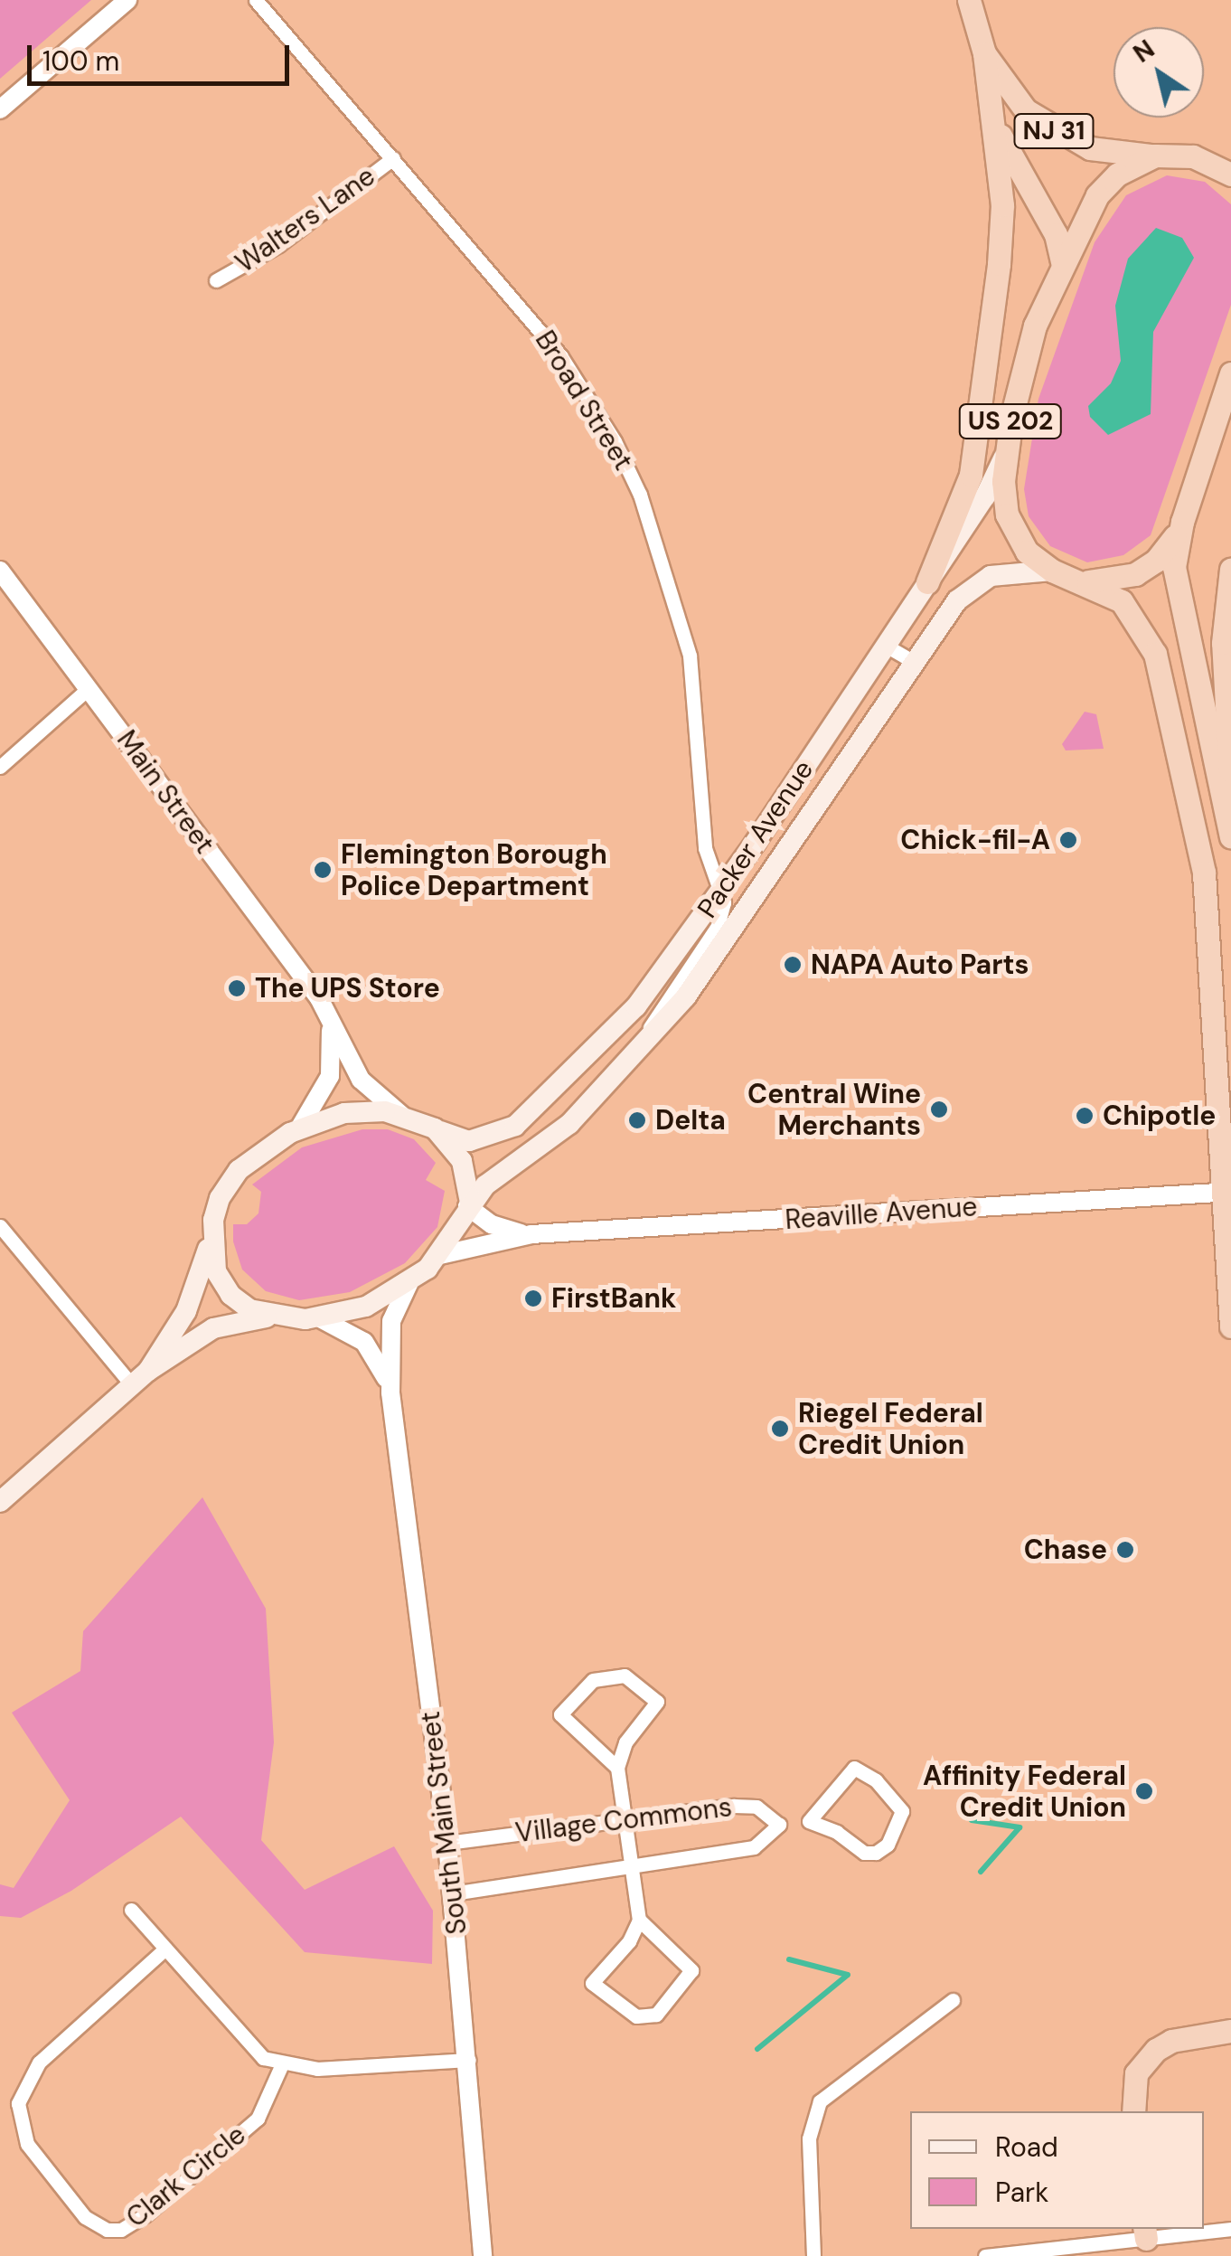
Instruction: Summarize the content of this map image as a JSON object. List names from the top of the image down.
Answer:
{
  "streets": {
    "highway": ["NJ 31", "US 202"],
    "main road": ["Packer Avenue"],
    "street": [
      "Walters Lane",
      "Broad Street",
      "Main Street",
      "Reaville Avenue",
      "Village Commons",
      "South Main Street",
      "Clark Circle"
    ]
  },
  "crossings": [
    ["NJ 31", "US 202"],
    ["Walters Lane", "Broad Street"],
    ["Broad Street", "Packer Avenue"],
    ["US 202", "Packer Avenue"],
    ["US 202", "Reaville Avenue"],
    ["Main Street", "Packer Avenue"],
    ["Main Street", "Reaville Avenue"],
    ["Main Street", "South Main Street"],
    ["Packer Avenue", "Reaville Avenue"],
    ["Packer Avenue", "South Main Street"],
    ["Reaville Avenue", "South Main Street"],
    ["Village Commons", "South Main Street"]
  ],
  "places": [
    "Chick-fil-A",
    "Flemington Borough Police Department",
    "NAPA Auto Parts",
    "The UPS Store",
    "Central Wine Merchants",
    "Chipotle",
    "Delta",
    "FirstBank",
    "Riegel Federal Credit Union",
    "Chase",
    "Affinity Federal Credit Union"
  ],
  "legend": ["Road", "Park"],
  "scale_bar": "100 m",
  "north": "top left"
}
